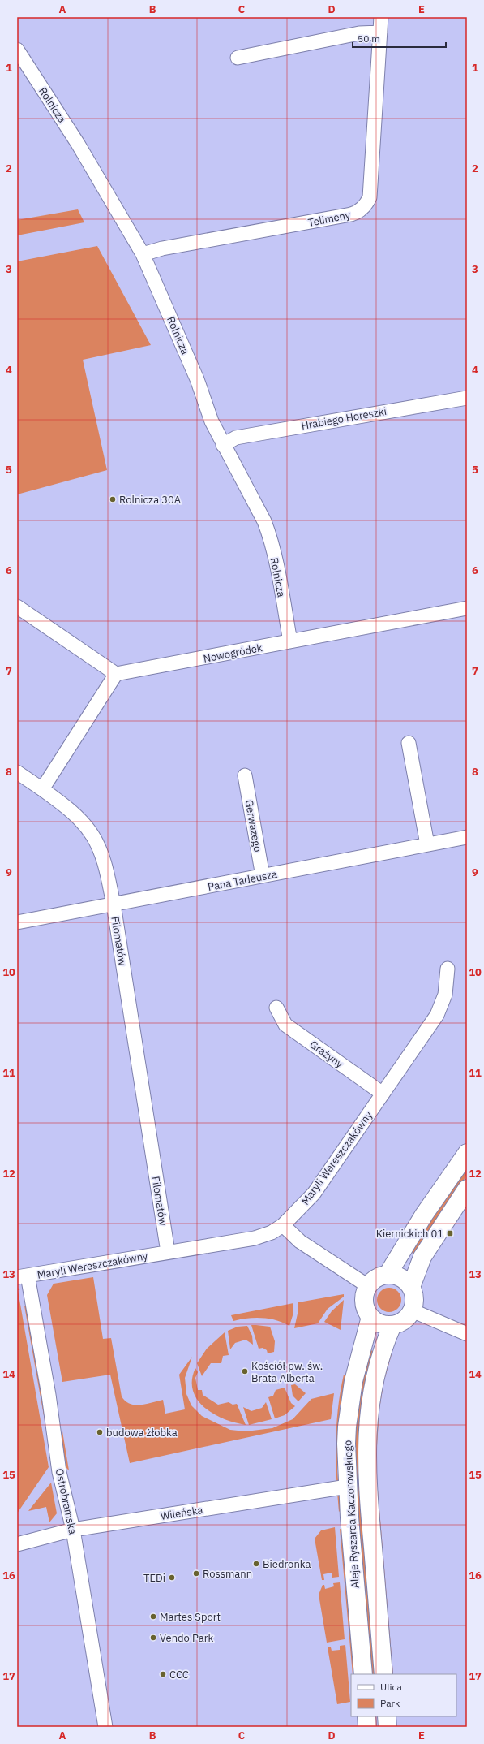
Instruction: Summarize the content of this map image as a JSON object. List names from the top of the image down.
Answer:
{
  "streets": {
    "main road": ["Aleje Ryszarda Kaczorowskiego"],
    "street": [
      "Rolnicza",
      "Telimeny",
      "Hrabiego Horeszki",
      "Nowogródek",
      "Gerwazego",
      "Pana Tadeusza",
      "Filomatów",
      "Grażyny",
      "Maryli Wereszczakówny",
      "Ostrobramska",
      "Wileńska"
    ]
  },
  "crossings": [
    ["Rolnicza", "Telimeny"],
    ["Rolnicza", "Hrabiego Horeszki"],
    ["Rolnicza", "Nowogródek"],
    ["Gerwazego", "Pana Tadeusza"],
    ["Pana Tadeusza", "Filomatów"],
    ["Filomatów", "Maryli Wereszczakówny"],
    ["Grażyny", "Maryli Wereszczakówny"],
    ["Maryli Wereszczakówny", "Ostrobramska"],
    ["Ostrobramska", "Wileńska"],
    ["Wileńska", "Aleje Ryszarda Kaczorowskiego"]
  ],
  "places": {
    "other": [
      "Rolnicza 30A",
      "Kościół pw. św. Brata Alberta",
      "budowa żłobka",
      "Biedronka",
      "Rossmann",
      "TEDi",
      "Martes Sport",
      "Vendo Park",
      "CCC"
    ],
    "transit": ["Kiernickich 01"]
  },
  "legend": ["Ulica", "Park"],
  "scale_bar": "50 m",
  "grid": {
    "columns": [
      "A",
      "B",
      "C",
      "D",
      "E"
    ],
    "rows": [
      "1",
      "2",
      "3",
      "4",
      "5",
      "6",
      "7",
      "8",
      "9",
      "10",
      "11",
      "12",
      "13",
      "14",
      "15",
      "16",
      "17"
    ]
  }
}
